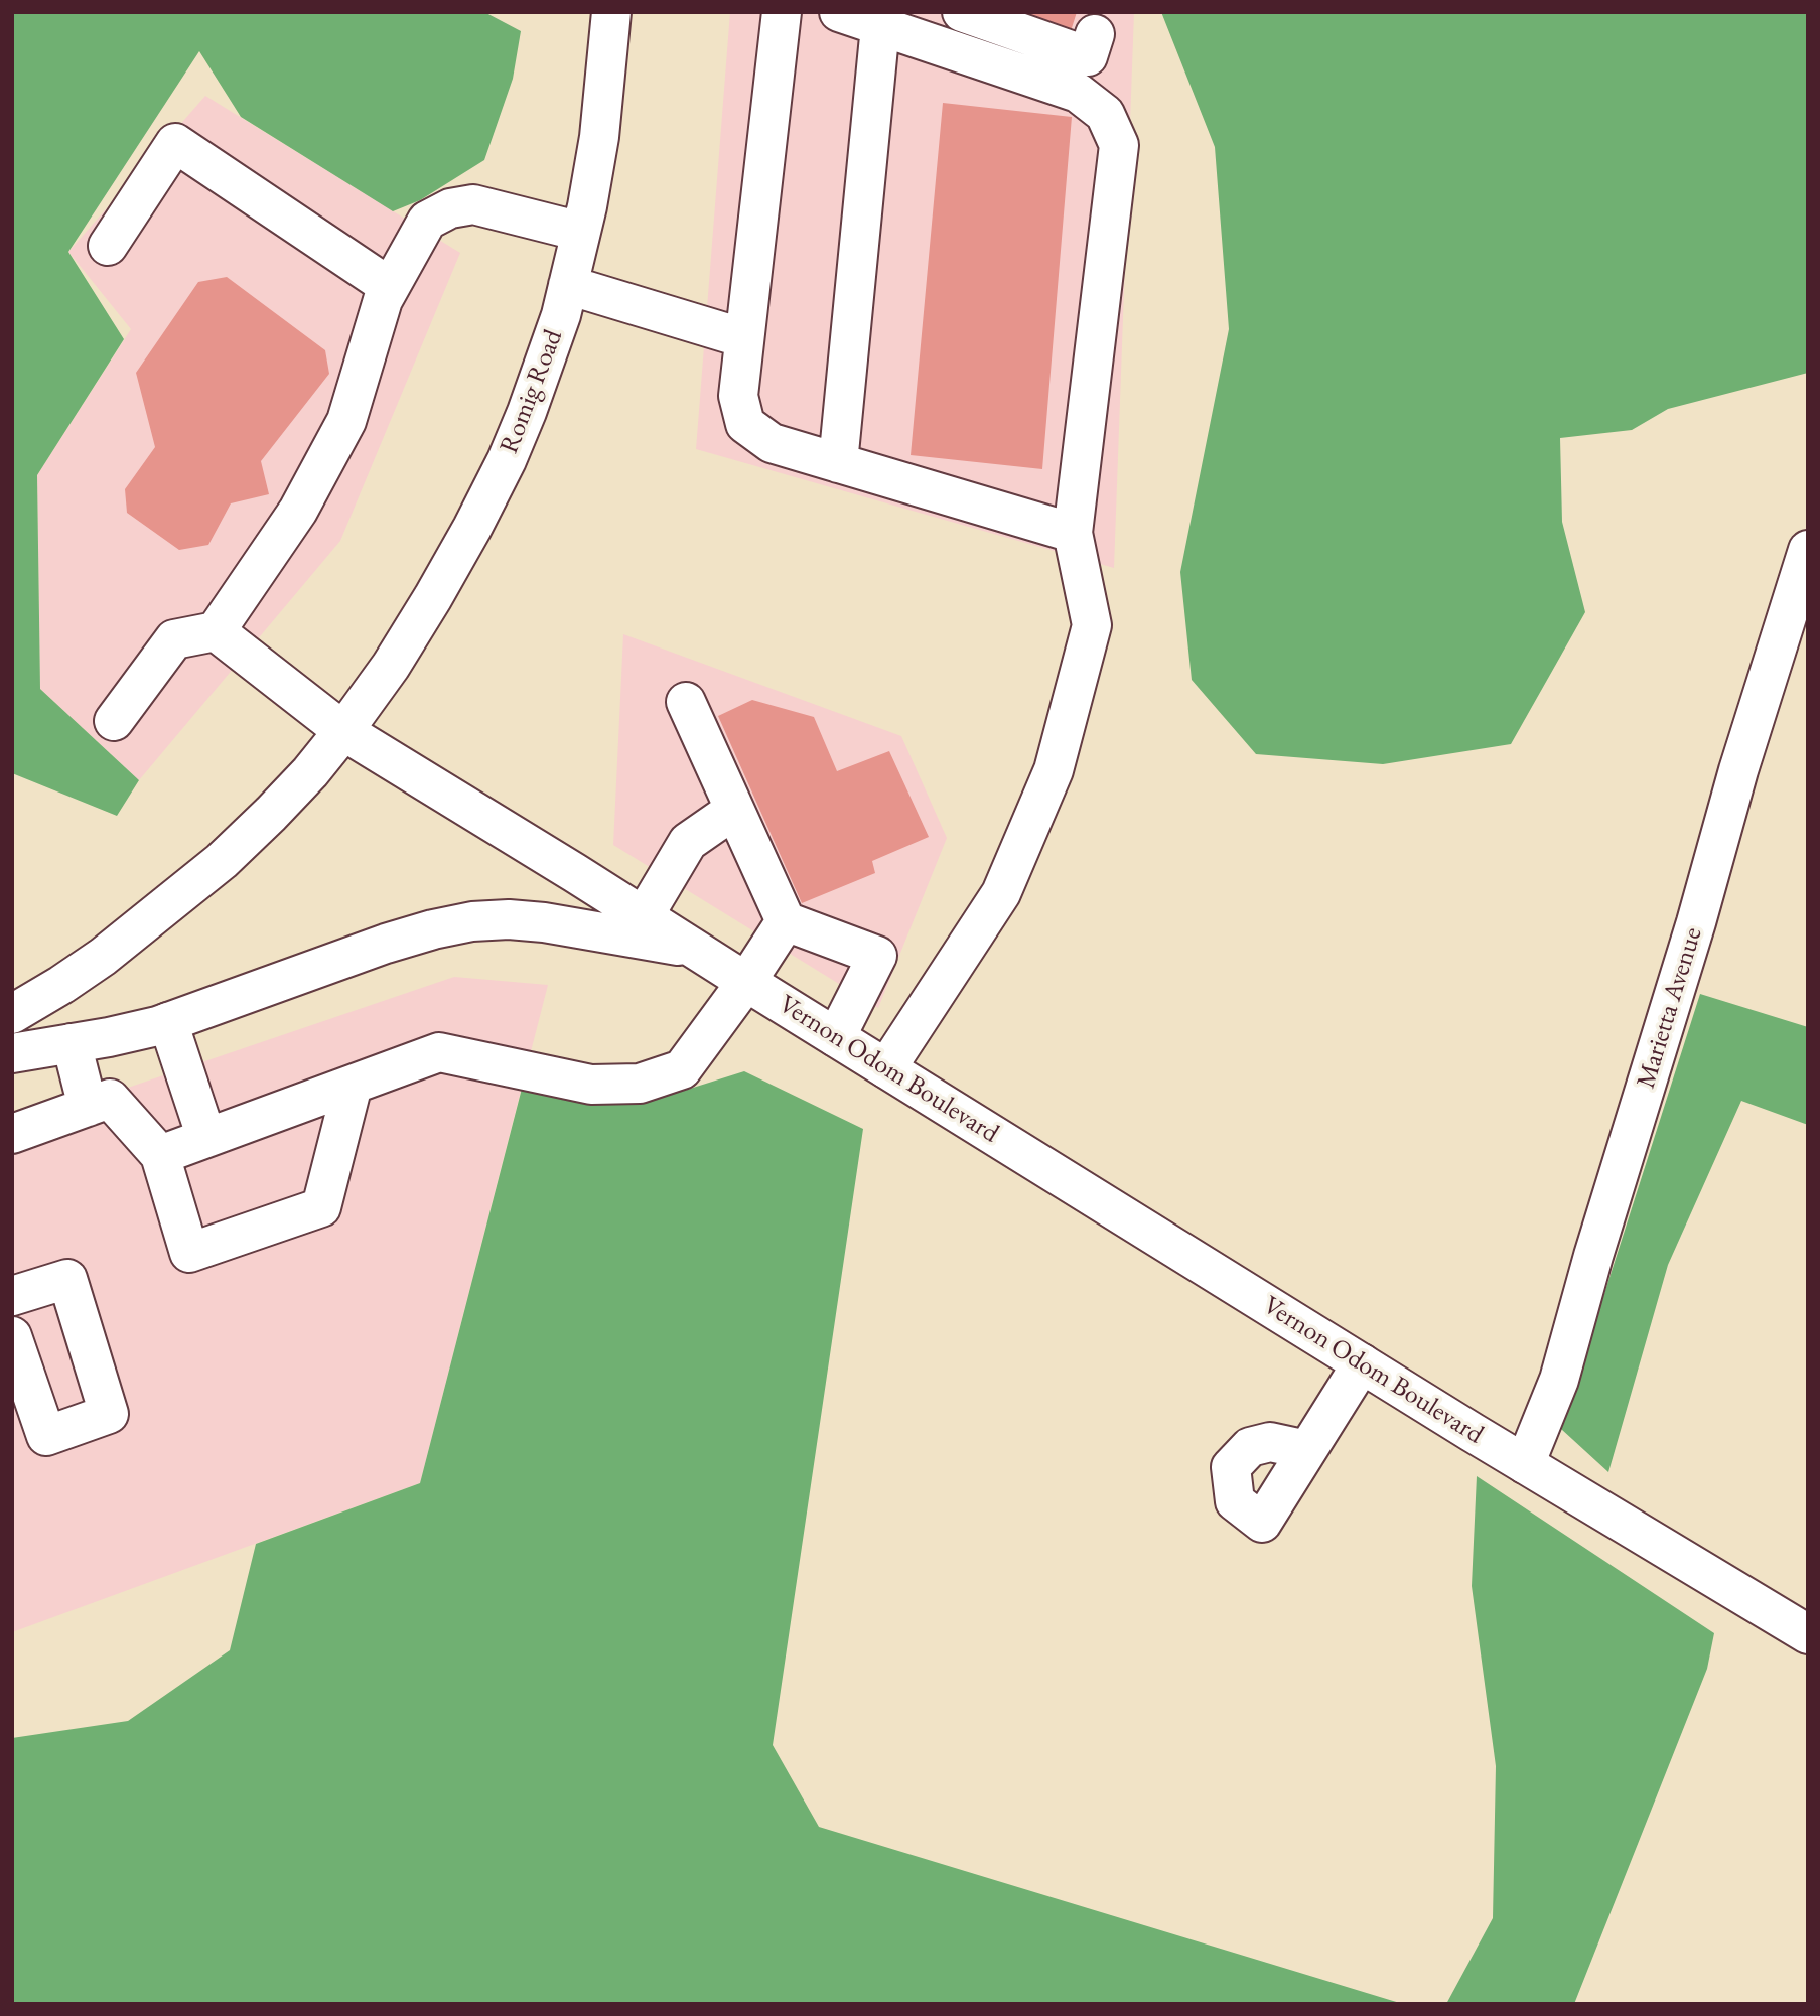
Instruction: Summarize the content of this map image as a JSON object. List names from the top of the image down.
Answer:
{
  "streets": {
    "main road": ["Romig Road", "Marietta Avenue", "Vernon Odom Boulevard"]
  },
  "crossings": [
    ["Romig Road", "Vernon Odom Boulevard"],
    ["Marietta Avenue", "Vernon Odom Boulevard"]
  ]
}
